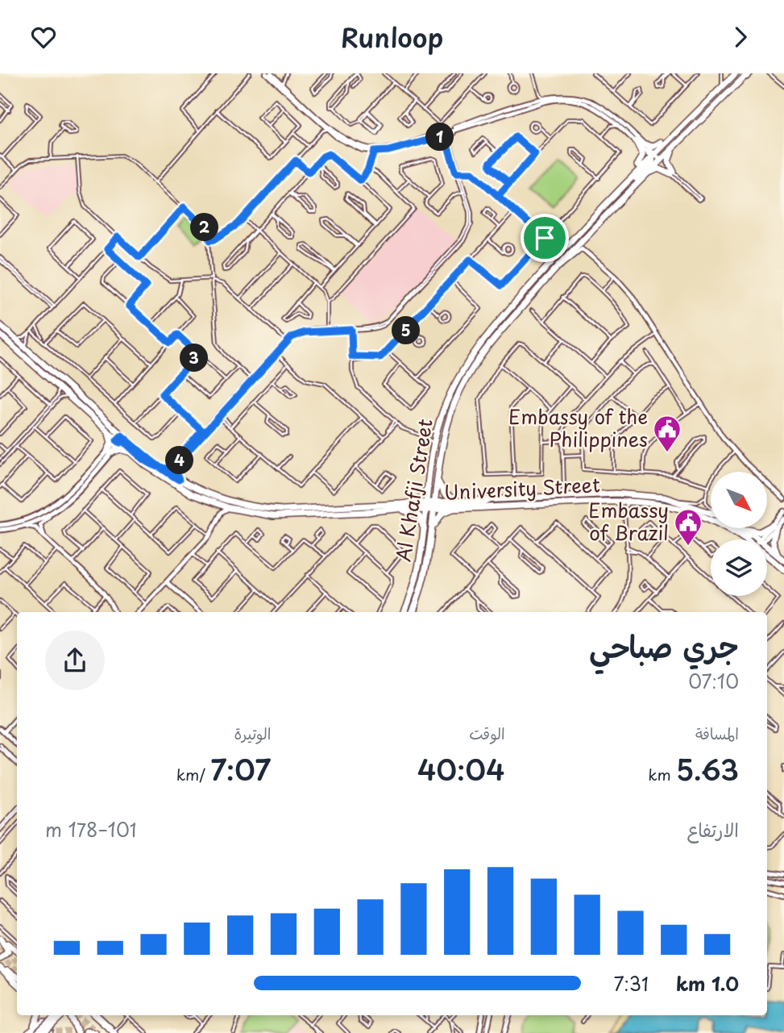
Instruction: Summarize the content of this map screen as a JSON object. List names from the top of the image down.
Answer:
{
  "streets": {
    "main road": ["University Street", "Al Khafji Street"]
  },
  "crossings": [
    ["University Street", "Al Khafji Street"]
  ],
  "places": {
    "public building": ["Embassy of the Philippines", "Embassy of Brazil"]
  },
  "north": "bottom right",
  "page": {
    "header": "Runloop",
    "pins": [
      "1",
      "2",
      "5",
      "3",
      "4"
    ],
    "heading": ["جري صباحي", "07:10"],
    "stats": [
      ["المسافة", "5.63 km"],
      ["الوقت", "40:04"],
      ["الوتيرة", "7:07 /km"]
    ],
    "chart": ["الارتفاع", "101–178 m"],
    "list": [
      {
        "name": "1.0 km",
        "note": "7:31"
      }
    ]
  }
}
